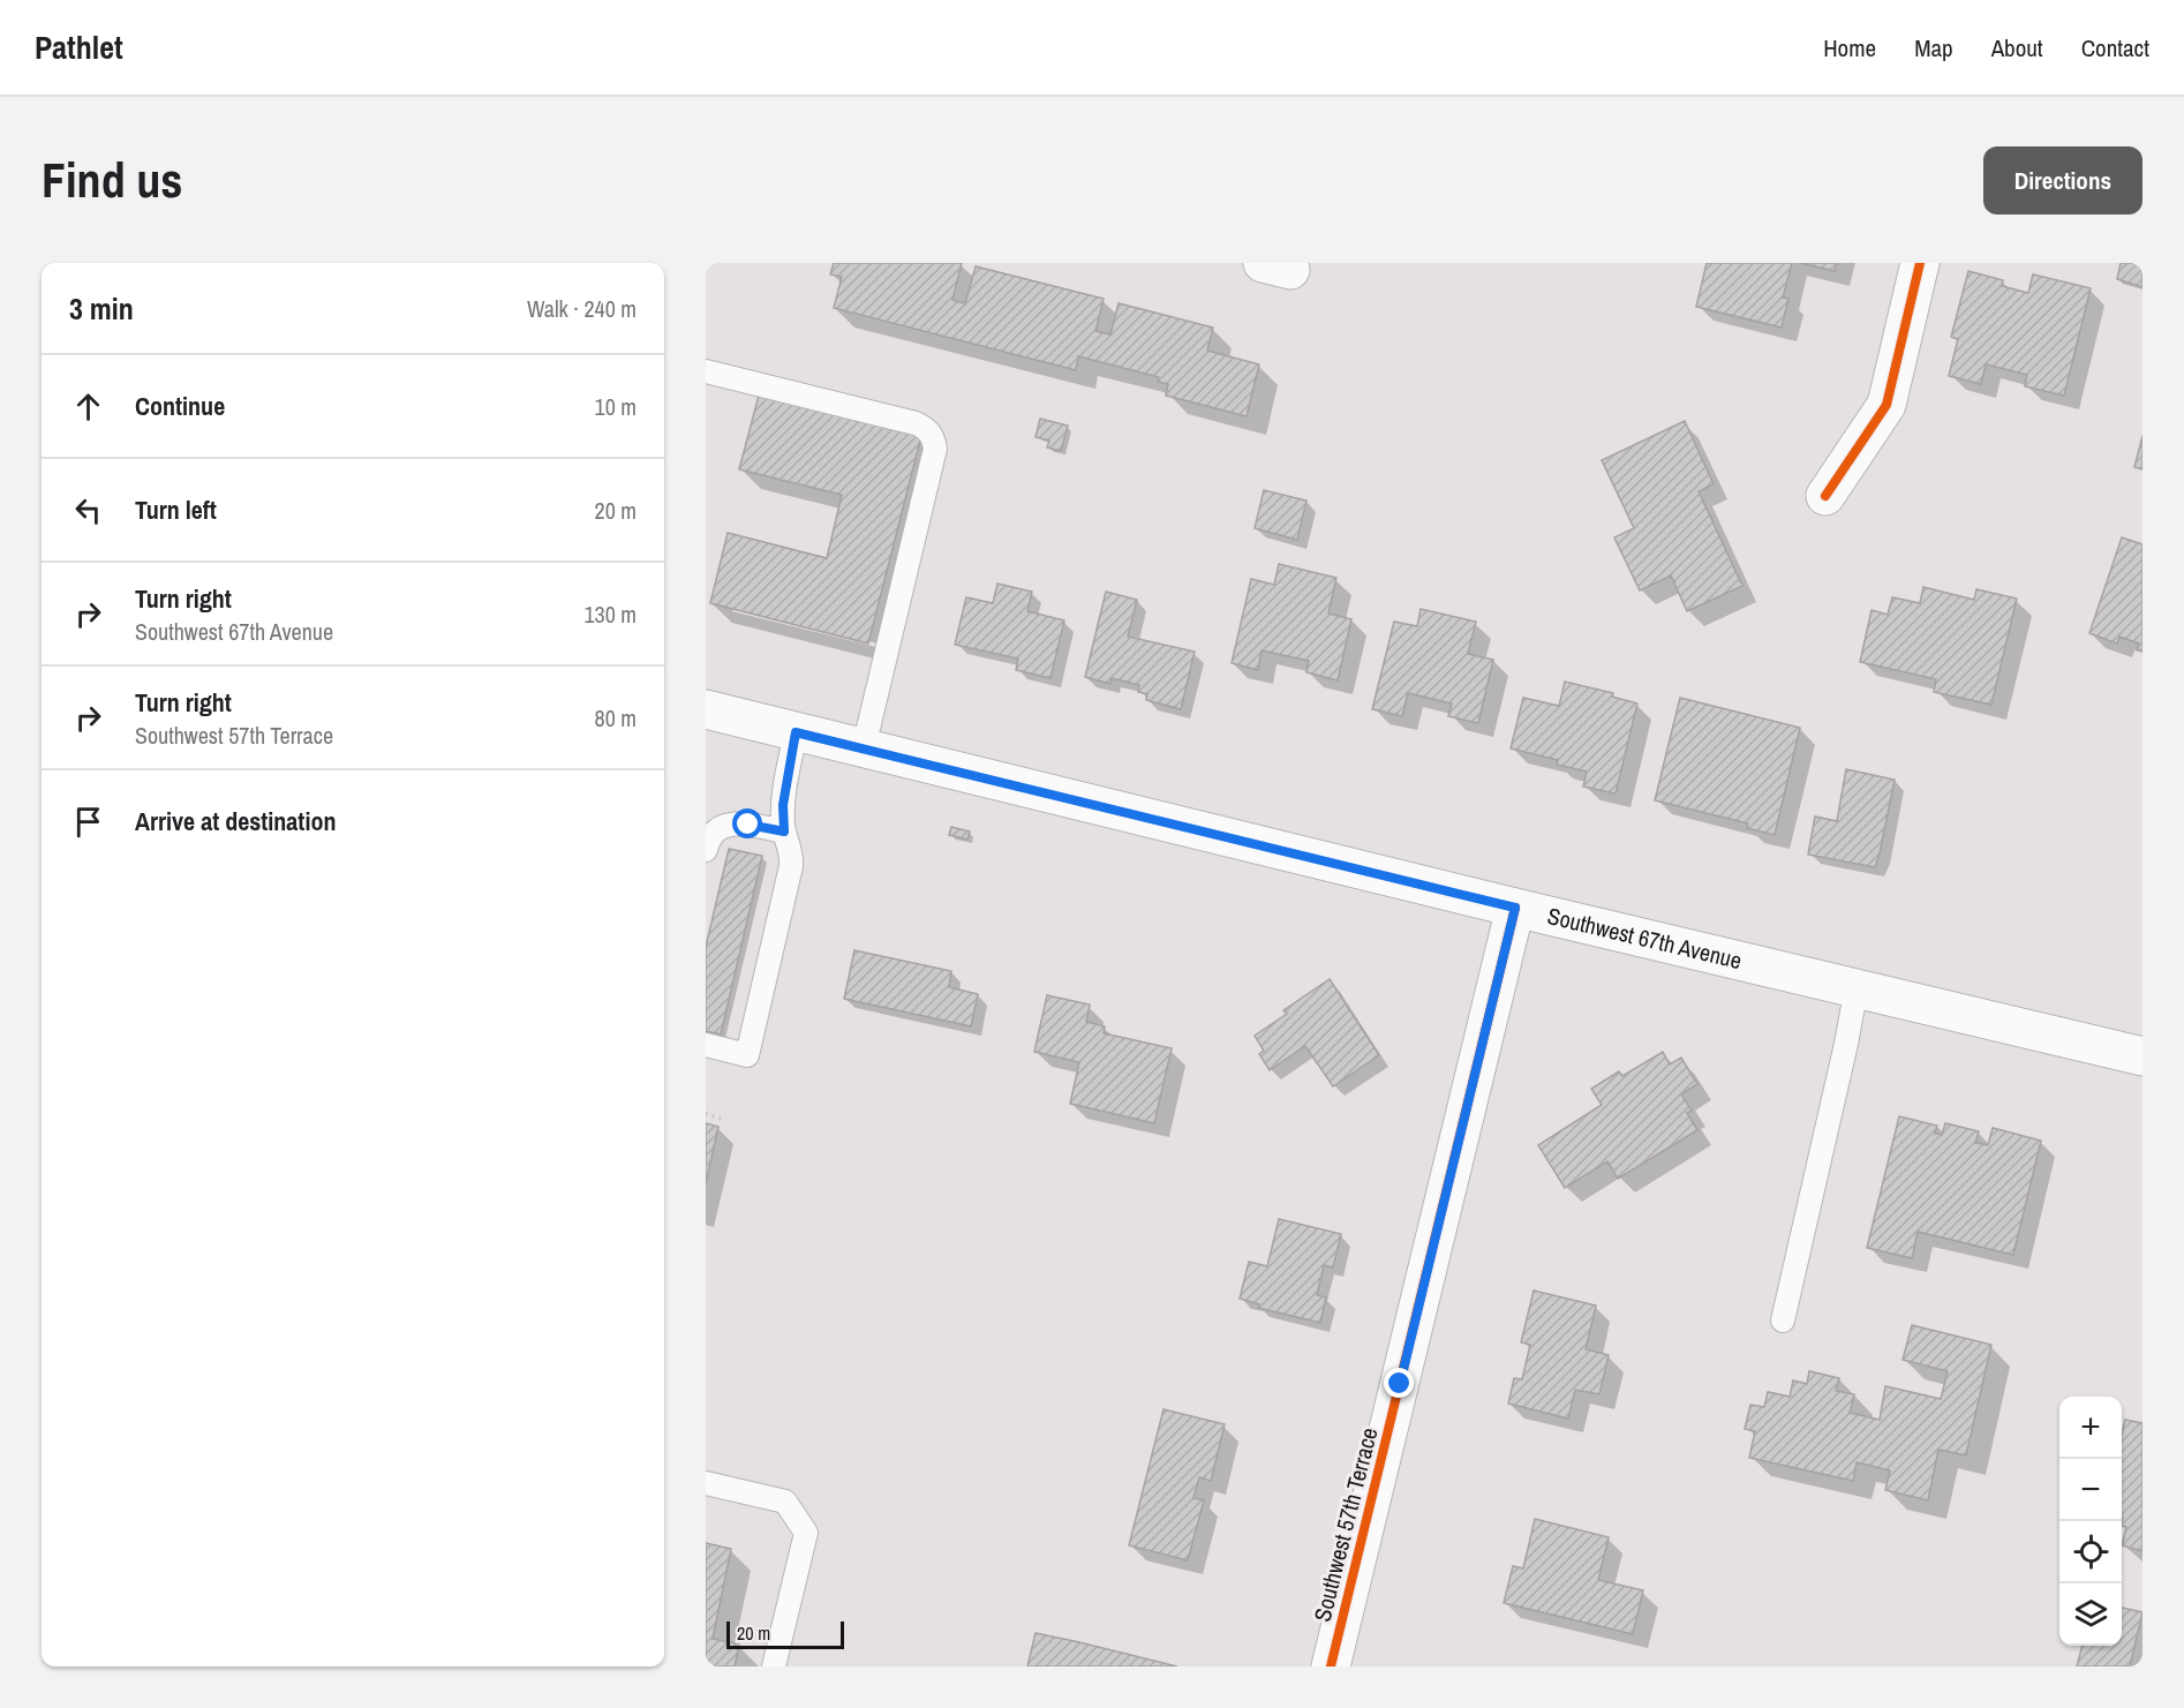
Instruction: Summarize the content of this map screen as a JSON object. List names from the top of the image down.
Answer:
{
  "streets": {
    "main road": ["Southwest 67th Avenue", "Southwest 57th Terrace"]
  },
  "crossings": [
    ["Southwest 67th Avenue", "Southwest 57th Terrace"]
  ],
  "scale_bar": "20 m",
  "page": {
    "header": "Pathlet",
    "nav": [
      "Home",
      "Map",
      "About",
      "Contact"
    ],
    "buttons": "Directions",
    "title": "Find us",
    "heading": ["3 min", "Walk · 240 m"],
    "list": [
      ["Continue", "10 m"],
      ["Turn left", "20 m"],
      ["Turn right", "Southwest 67th Avenue", "130 m"],
      ["Turn right", "Southwest 57th Terrace", "80 m"],
      "Arrive at destination"
    ],
    "map_buttons": ["+", "−"],
    "scale": "20 m"
  }
}
